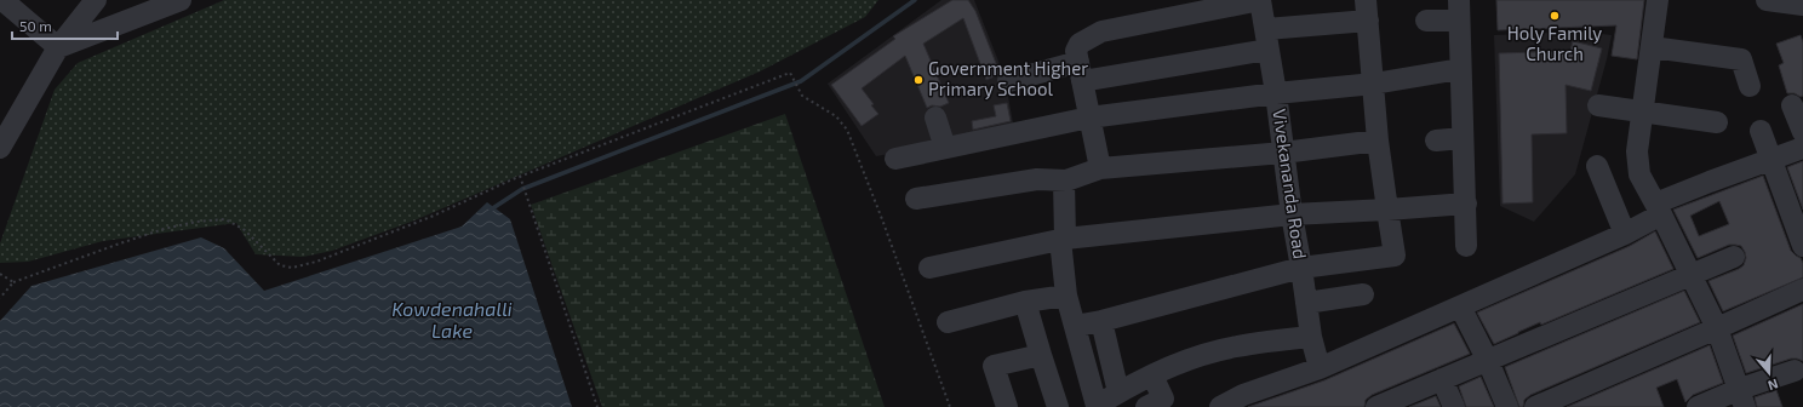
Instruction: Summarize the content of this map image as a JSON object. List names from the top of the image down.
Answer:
{
  "streets": {
    "street": ["Vivekananda Road"]
  },
  "water": ["Kowdenahalli Lake"],
  "places": ["Holy Family Church", "Government Higher Primary School"],
  "scale_bar": "50 m",
  "north": "bottom"
}
